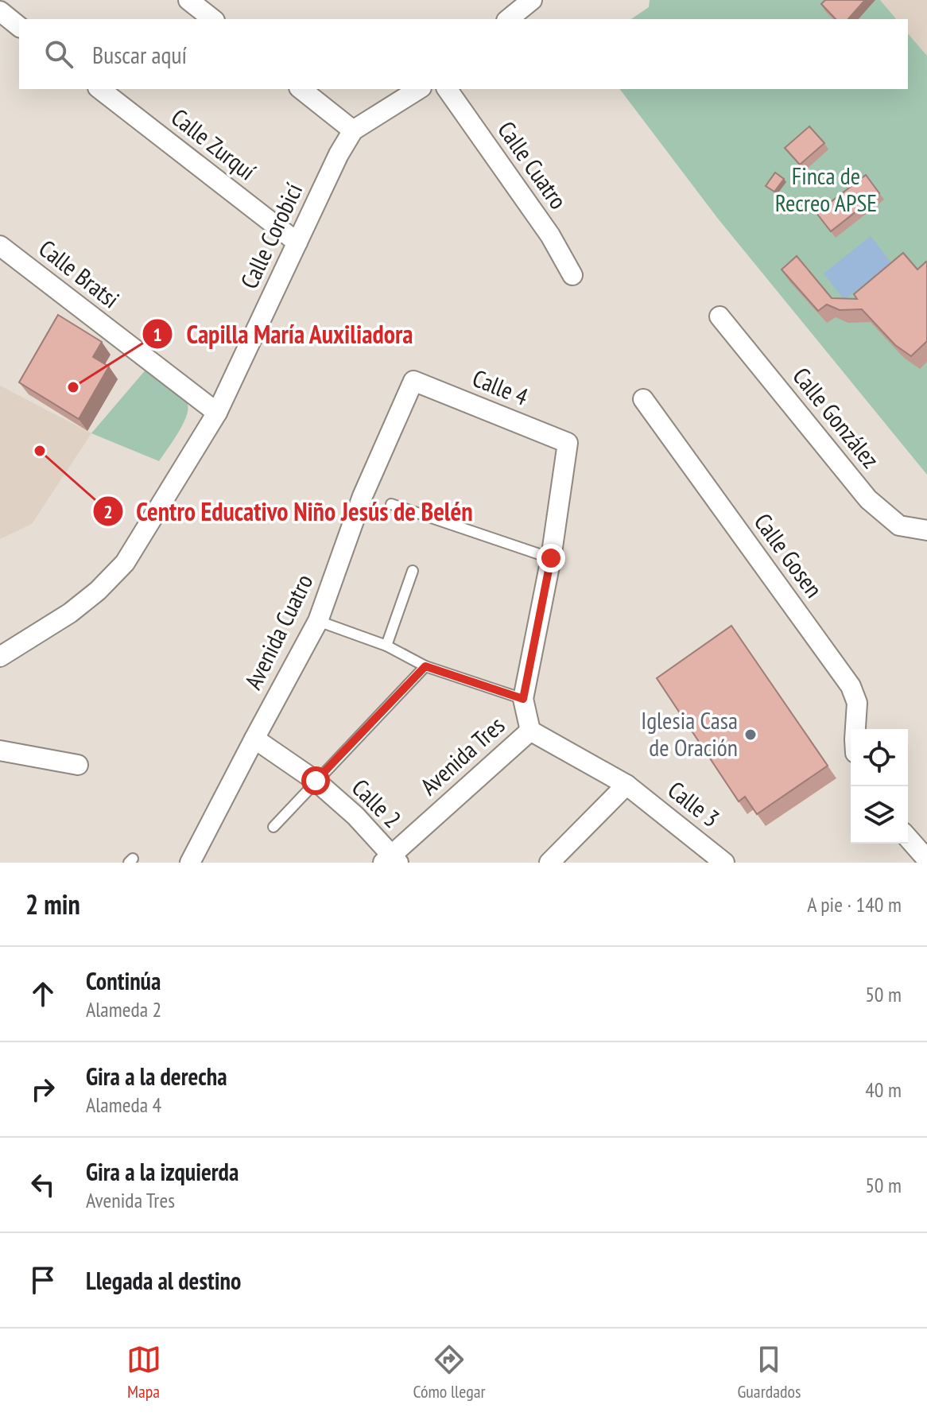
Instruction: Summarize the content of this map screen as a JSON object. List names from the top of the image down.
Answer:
{
  "streets": {
    "street": [
      "Calle Zurquí",
      "Calle Cuatro",
      "Calle Corobicí",
      "Calle Bratsi",
      "Calle 4",
      "Calle González",
      "Calle Gosen",
      "Avenida Cuatro",
      "Avenida Tres",
      "Calle 2",
      "Calle 3"
    ]
  },
  "crossings": [
    ["Calle Zurquí", "Calle Corobicí"],
    ["Calle Corobicí", "Calle Bratsi"],
    ["Calle 4", "Avenida Cuatro"],
    ["Calle 4", "Avenida Tres"],
    ["Avenida Cuatro", "Calle 2"],
    ["Avenida Tres", "Calle 2"],
    ["Avenida Tres", "Calle 3"]
  ],
  "parks": ["Finca de Recreo APSE"],
  "places": ["Capilla María Auxiliadora", "Centro Educativo Niño Jesús de Belén", "Iglesia Casa de Oración"],
  "page": {
    "search": "Buscar aquí",
    "heading": ["2 min", "A pie · 140 m"],
    "list": [
      ["Continúa", "Alameda 2", "50 m"],
      ["Gira a la derecha", "Alameda 4", "40 m"],
      ["Gira a la izquierda", "Avenida Tres", "50 m"],
      "Llegada al destino"
    ],
    "nav": ["Mapa", "Cómo llegar", "Guardados"]
  }
}
